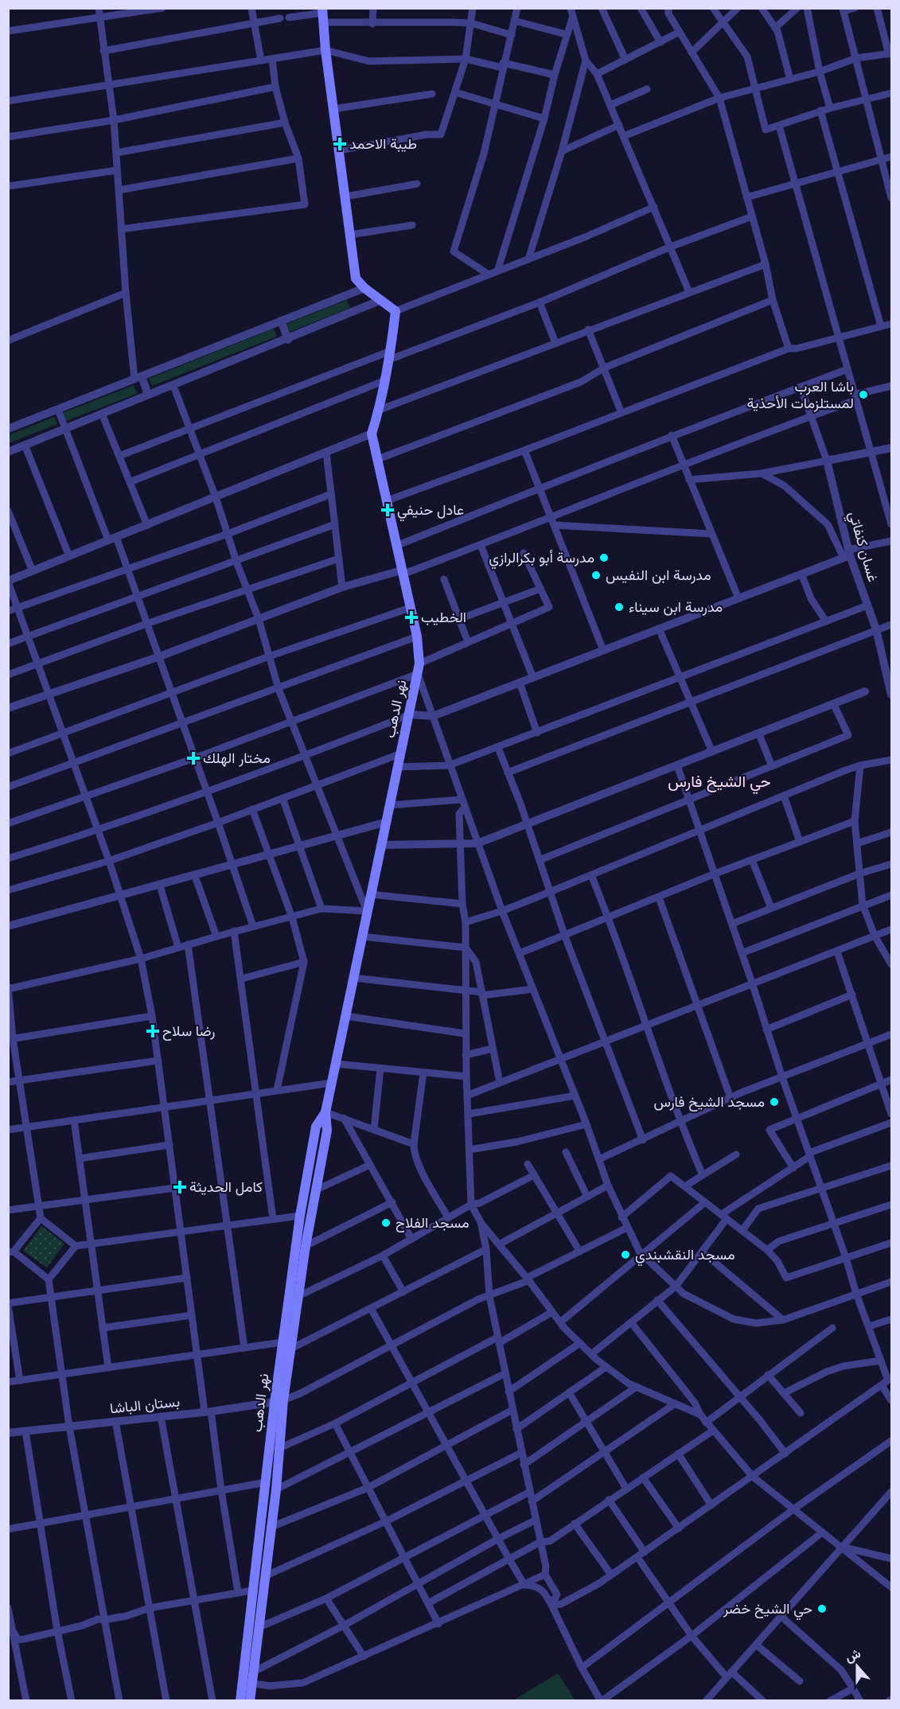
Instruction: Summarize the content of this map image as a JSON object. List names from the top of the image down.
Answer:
{
  "streets": {
    "main road": ["نهر الدهب"],
    "street": ["غسان كنفاتي", "بستان الباشا"]
  },
  "crossings": [
    ["نهر الدهب", "بستان الباشا"]
  ],
  "districts": ["حي الشيخ فارس"],
  "places": {
    "health": [
      "طيبة الاحمد",
      "عادل حنيفي",
      "الخطيب",
      "مختار الهلك",
      "رضا سلاح",
      "كامل الحديثة"
    ],
    "other": [
      "باشا العرب لمستلزمات الأحذية",
      "مدرسة أبو بكرالرازي",
      "مدرسة ابن النفيس",
      "مدرسة ابن سيناء",
      "مسجد الشيخ فارس",
      "مسجد الفلاح",
      "مسجد النقشبندي",
      "حي الشيخ خضر"
    ]
  },
  "north": "top"
}
